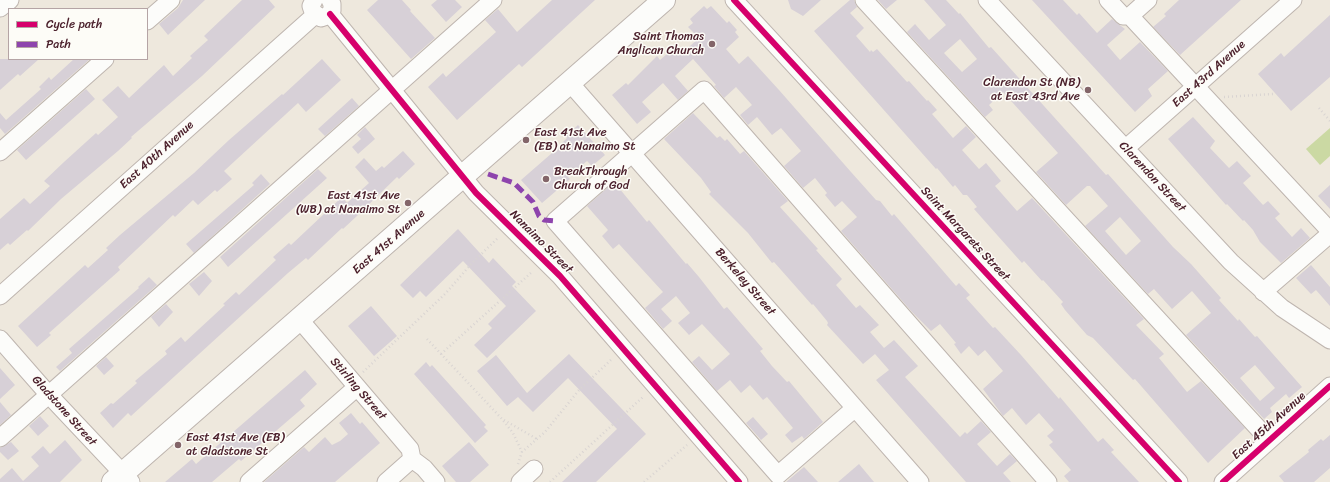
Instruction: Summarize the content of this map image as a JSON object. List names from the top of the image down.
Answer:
{
  "streets": {
    "main road": ["East 41st Avenue"],
    "street": [
      "East 43rd Avenue",
      "East 40th Avenue",
      "Clarendon Street",
      "Saint Margarets Street",
      "Nanaimo Street",
      "Berkeley Street",
      "Stirling Street",
      "Gladstone Street",
      "East 45th Avenue"
    ]
  },
  "crossings": [
    ["East 43rd Avenue", "Clarendon Street"],
    ["East 40th Avenue", "Nanaimo Street"],
    ["East 41st Avenue", "Nanaimo Street"],
    ["East 41st Avenue", "Berkeley Street"],
    ["East 41st Avenue", "Stirling Street"],
    ["East 41st Avenue", "Gladstone Street"]
  ],
  "places": [
    "Saint Thomas Anglican Church",
    "Clarendon St (NB) at East 43rd Ave",
    "East 41st Ave (EB) at Nanaimo St",
    "BreakThrough Church of God",
    "East 41st Ave (WB) at Nanaimo St",
    "East 41st Ave (EB) at Gladstone St"
  ],
  "legend": ["Cycle path", "Path"]
}
